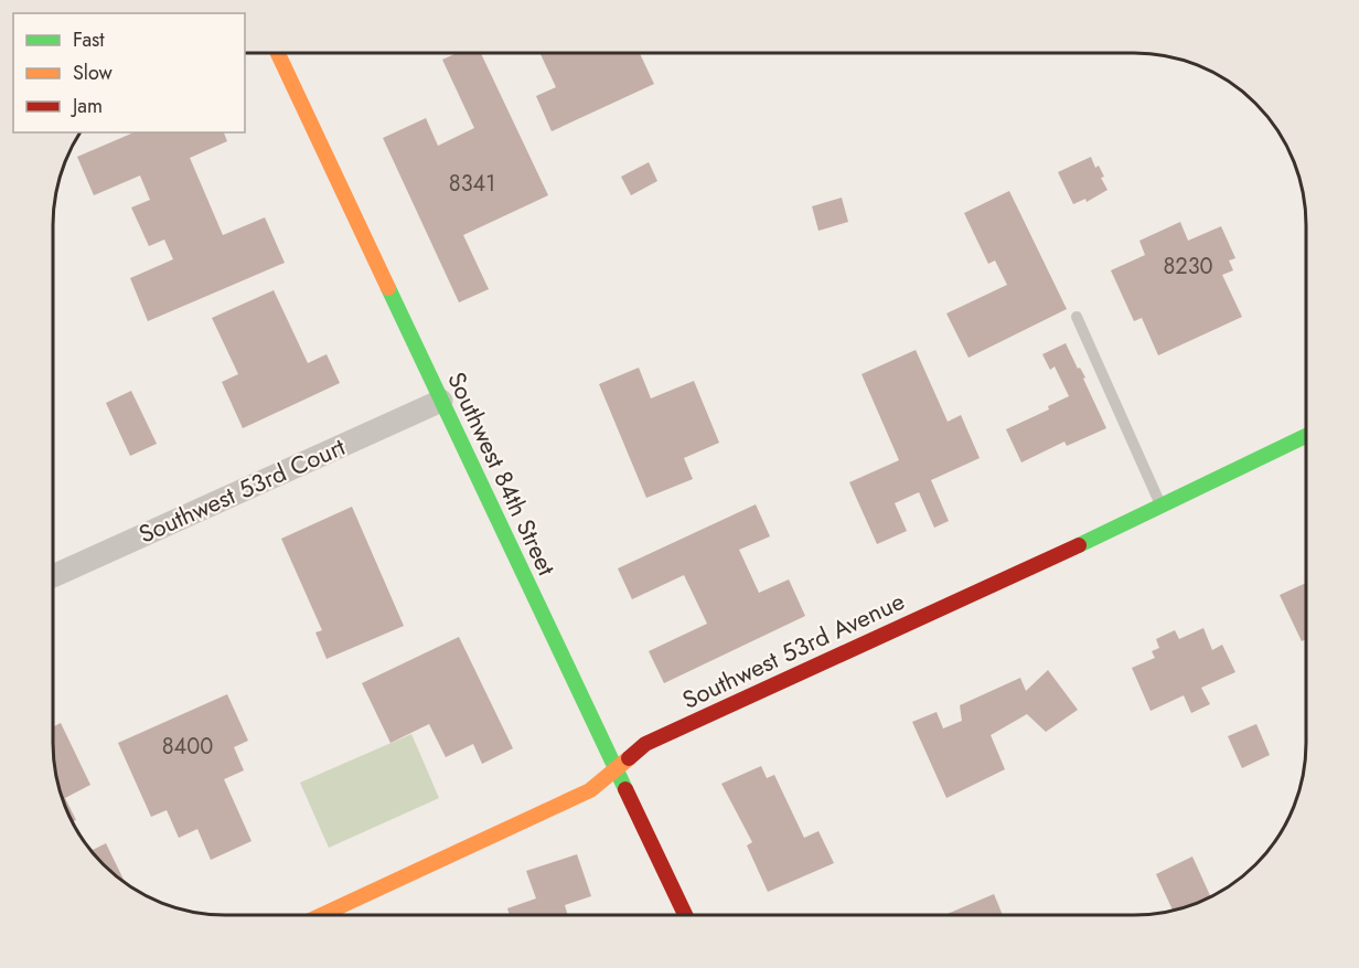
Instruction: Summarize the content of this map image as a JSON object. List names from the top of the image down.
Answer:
{
  "streets": {
    "street": ["Southwest 84th Street", "Southwest 53rd Court", "Southwest 53rd Avenue"]
  },
  "crossings": [
    ["Southwest 84th Street", "Southwest 53rd Court"],
    ["Southwest 84th Street", "Southwest 53rd Avenue"]
  ],
  "house_numbers": ["8341", "8230", "8400"],
  "legend": ["Fast", "Slow", "Jam"]
}
